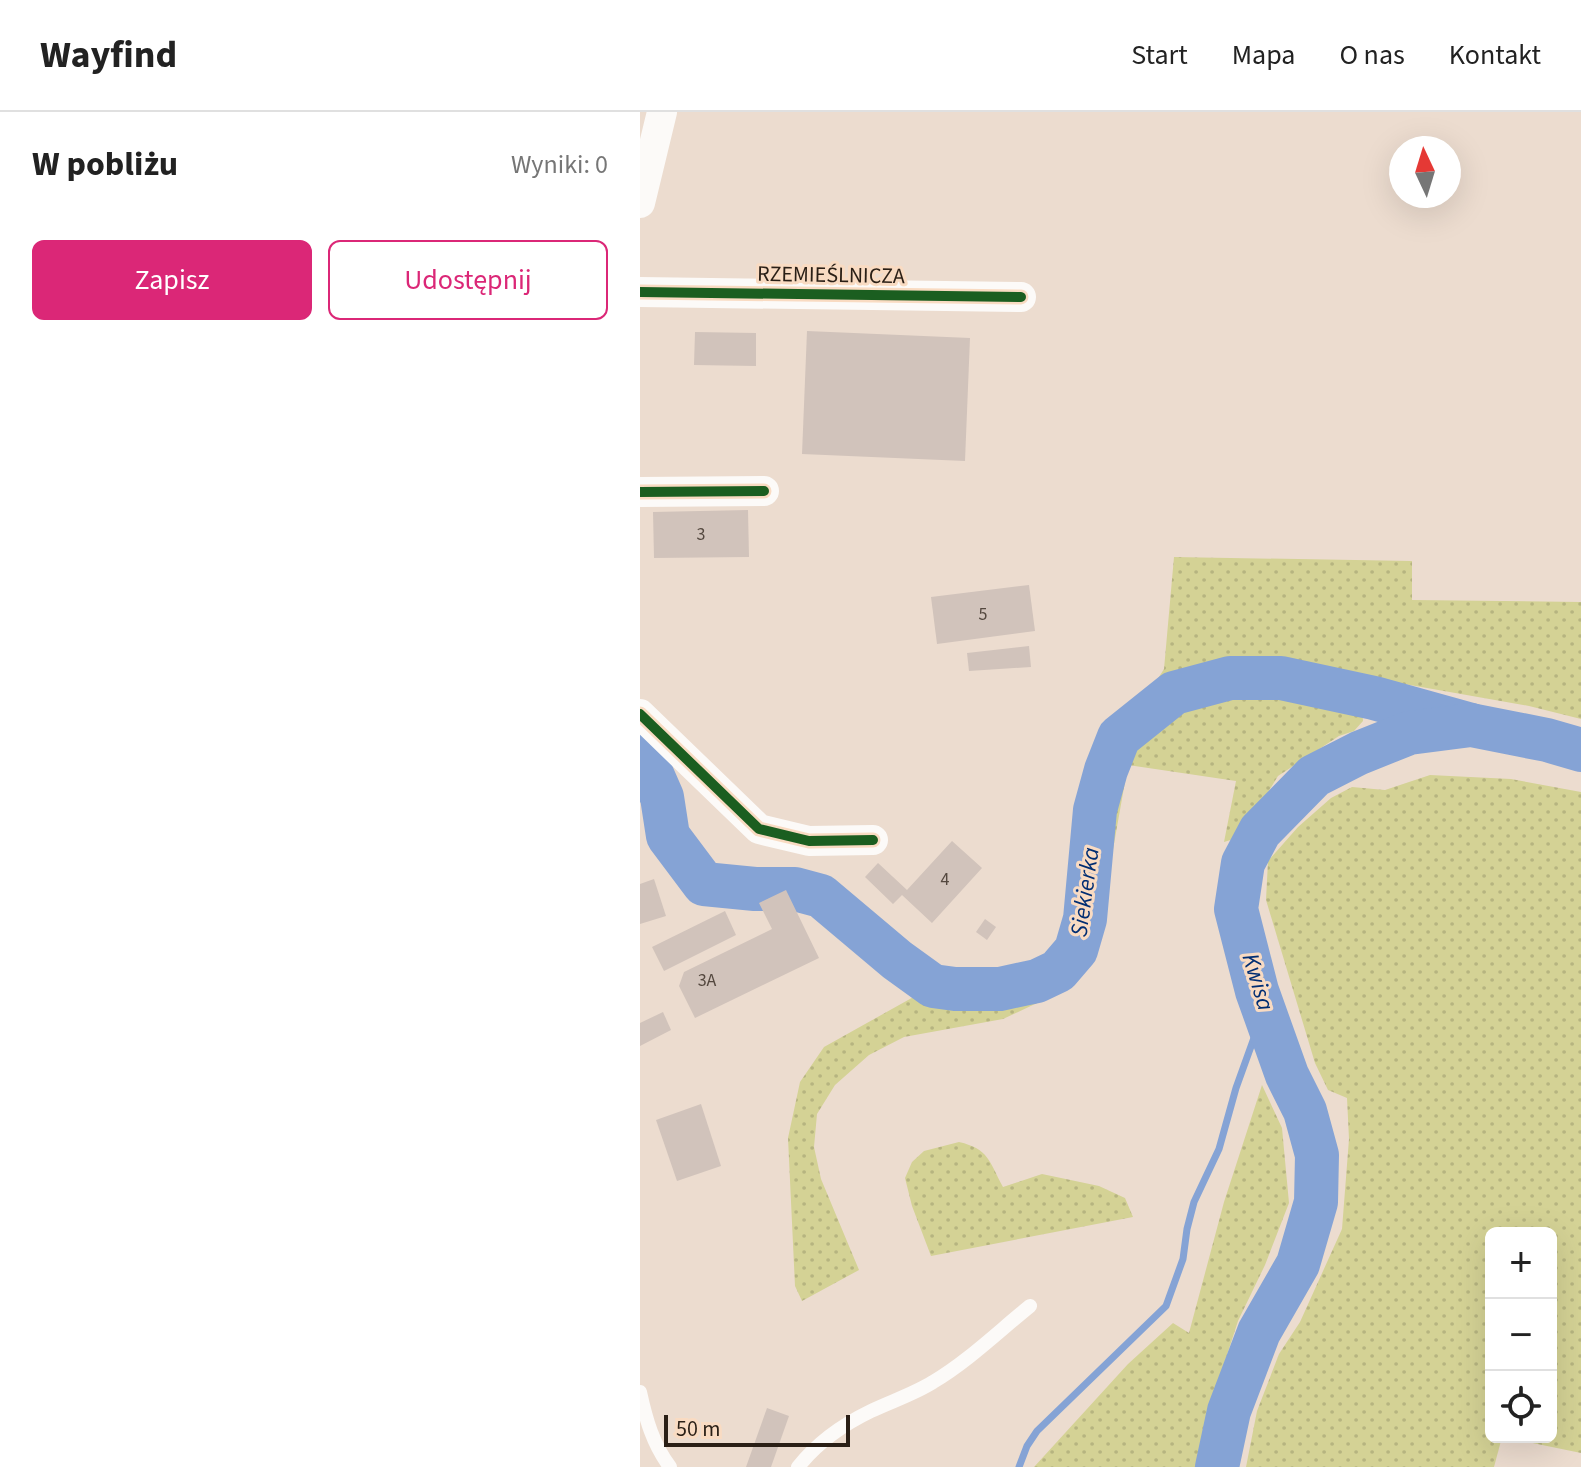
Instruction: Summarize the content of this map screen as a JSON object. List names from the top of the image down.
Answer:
{
  "streets": {
    "street": ["RZEMIEŚLNICZA"]
  },
  "water": ["Siekierka", "Kwisa"],
  "house_numbers": [
    "3",
    "5",
    "4",
    "3A"
  ],
  "scale_bar": "50 m",
  "north": "top",
  "page": {
    "header": "Wayfind",
    "nav": [
      "Start",
      "Mapa",
      "O nas",
      "Kontakt"
    ],
    "heading": ["W pobliżu", "Wyniki: 0"],
    "buttons": ["Zapisz", "Udostępnij"],
    "map_buttons": ["+", "−"],
    "scale": "50 m"
  }
}
